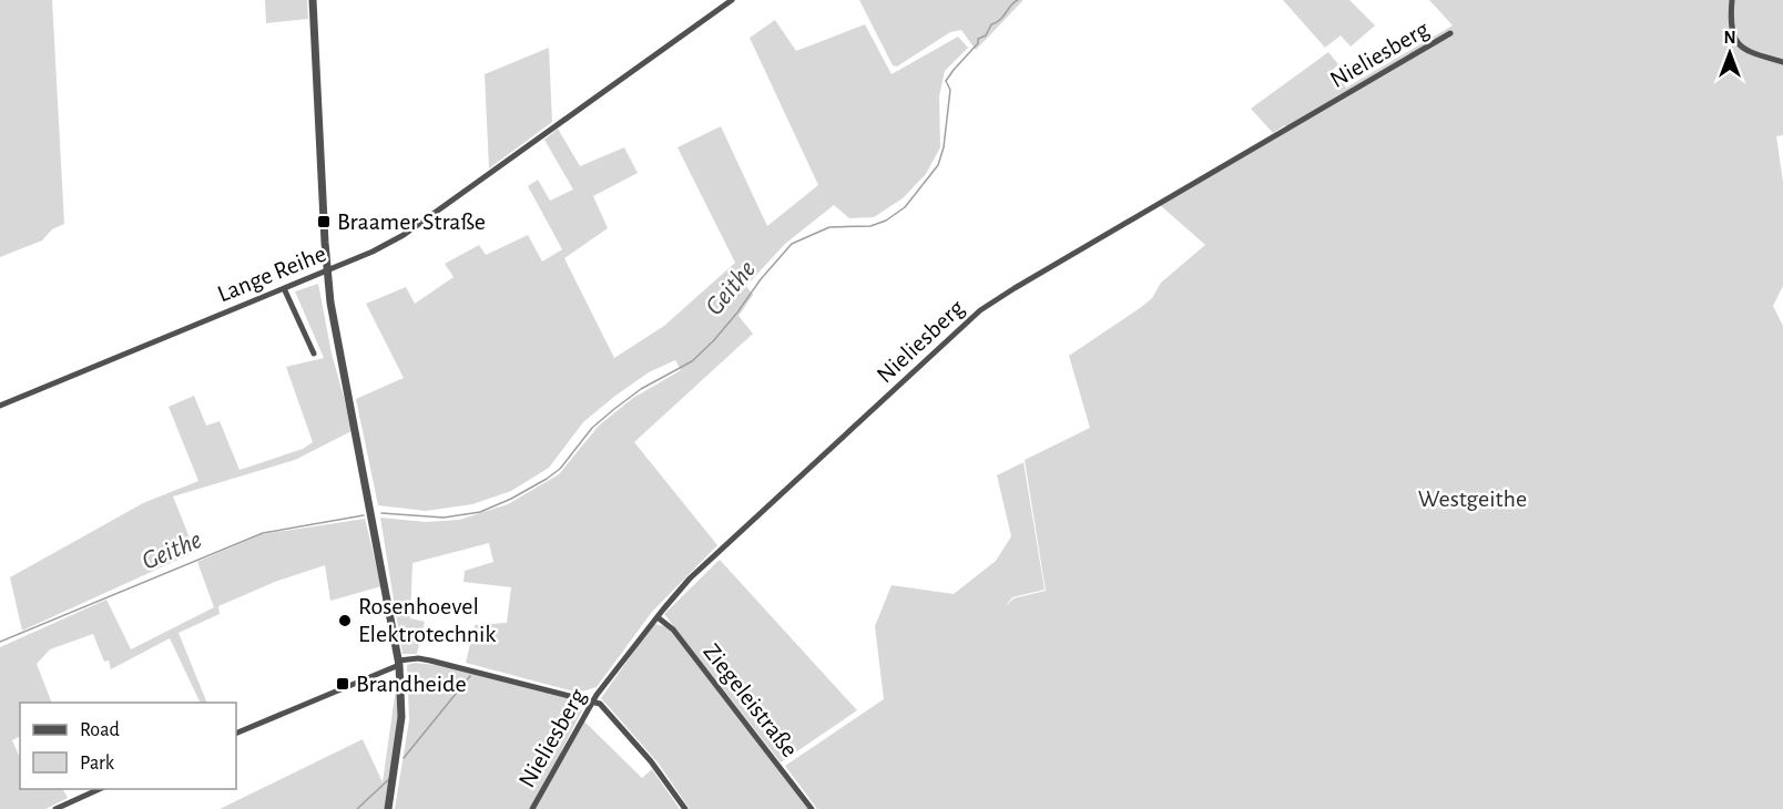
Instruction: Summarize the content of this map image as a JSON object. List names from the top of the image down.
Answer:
{
  "streets": {
    "street": ["Nieliesberg", "Lange Reihe", "Ziegeleistraße"]
  },
  "crossings": [
    ["Nieliesberg", "Ziegeleistraße"]
  ],
  "water": ["Geithe"],
  "parks": ["Westgeithe"],
  "places": {
    "transit": ["Braamer Straße", "Brandheide"],
    "other": ["Rosenhoevel Elektrotechnik"]
  },
  "legend": ["Road", "Park"],
  "north": "top"
}
